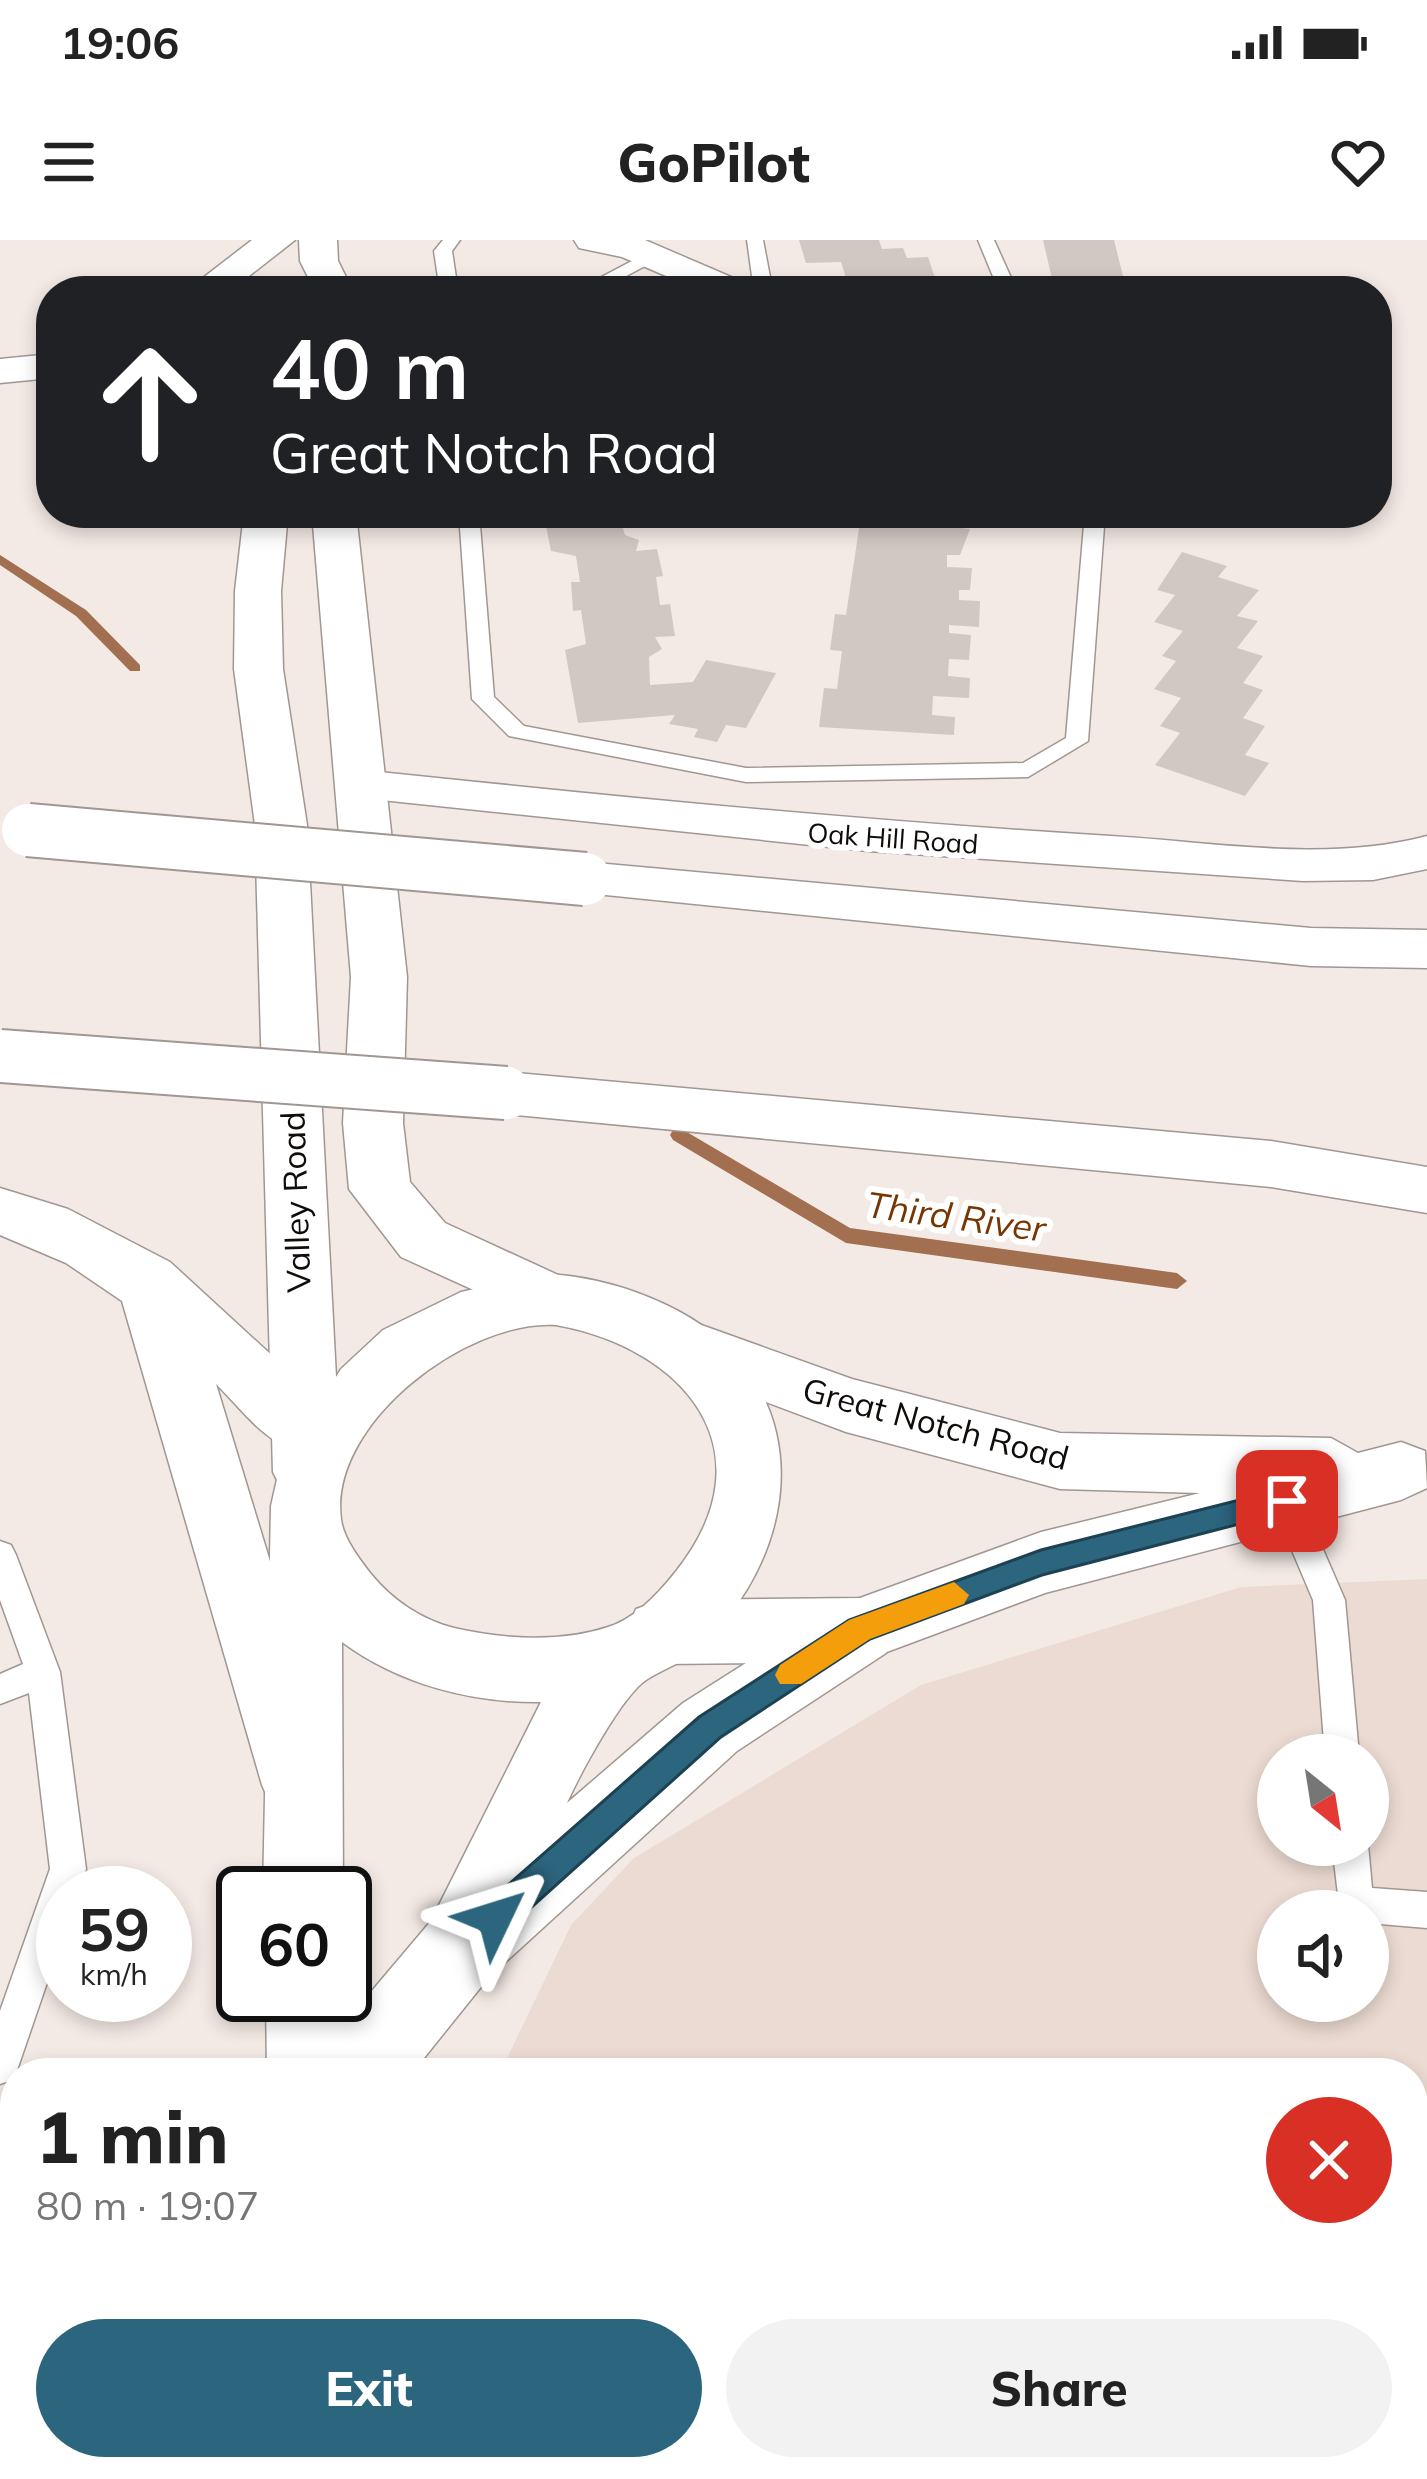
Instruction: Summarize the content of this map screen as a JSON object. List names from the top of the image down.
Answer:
{
  "streets": {
    "main road": ["Valley Road", "Great Notch Road"],
    "street": ["Oak Hill Road"]
  },
  "crossings": [
    ["Valley Road", "Great Notch Road"]
  ],
  "water": ["Third River"],
  "north": "bottom right",
  "page": {
    "status": "19:06",
    "header": "GoPilot",
    "turn": ["40 m", "Great Notch Road"],
    "speed": "59 km/h",
    "limit": "60",
    "heading": ["1 min", "80 m · 19:07"],
    "buttons": ["Exit", "Share"]
  }
}
